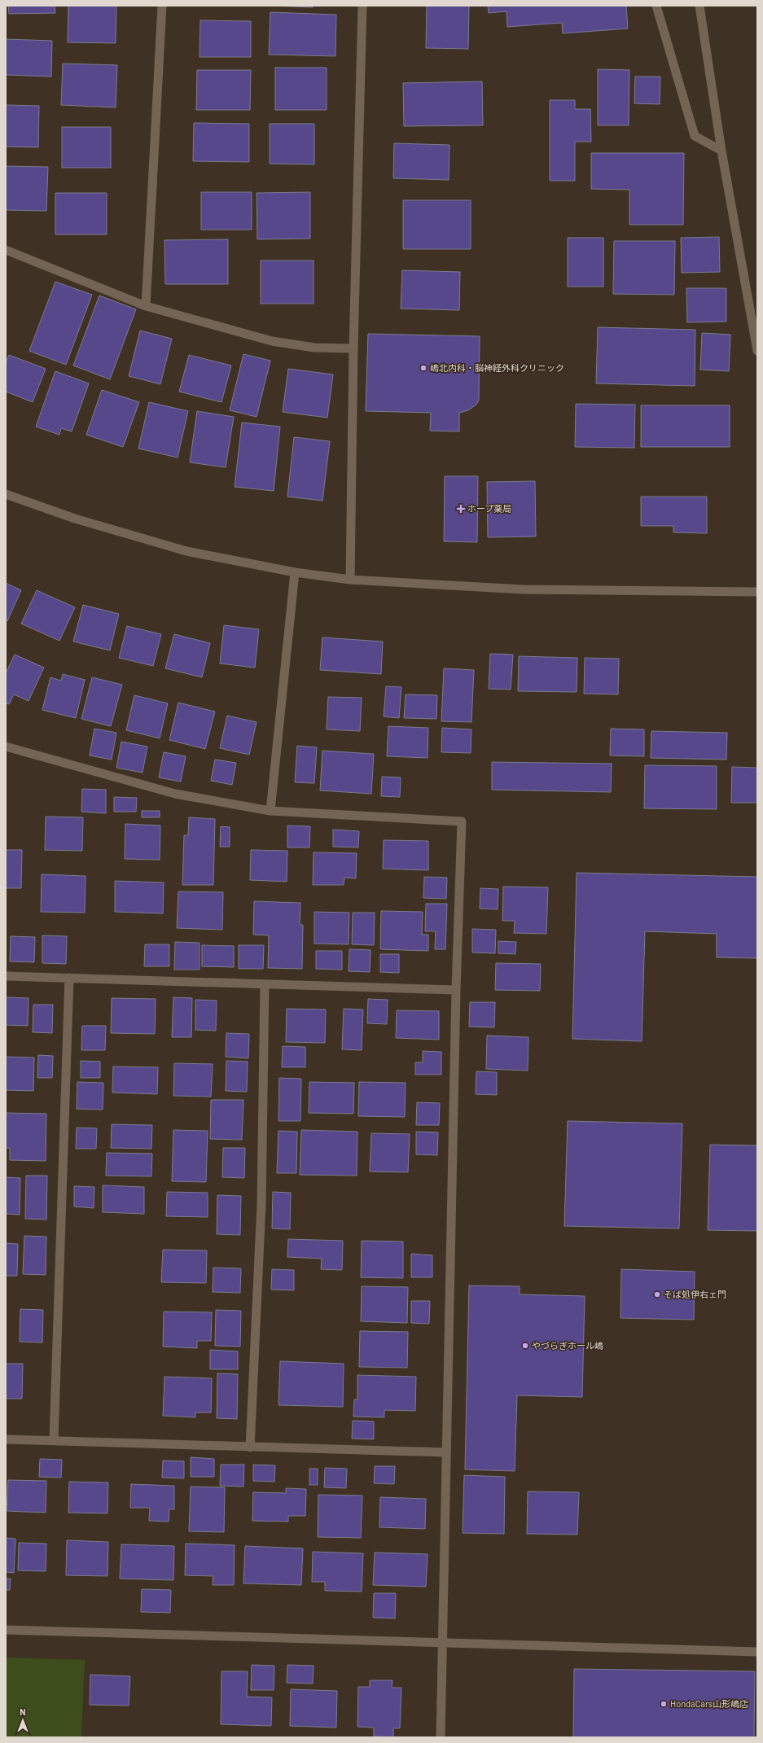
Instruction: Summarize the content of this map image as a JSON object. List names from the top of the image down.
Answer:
{
  "places": {
    "other": [
      "嶋北内科・脳神経外科クリニック",
      "そば処伊右ェ門",
      "やづらぎホール嶋",
      "HondaCars山形嶋店"
    ],
    "health": ["ホープ薬局"]
  },
  "north": "top"
}
